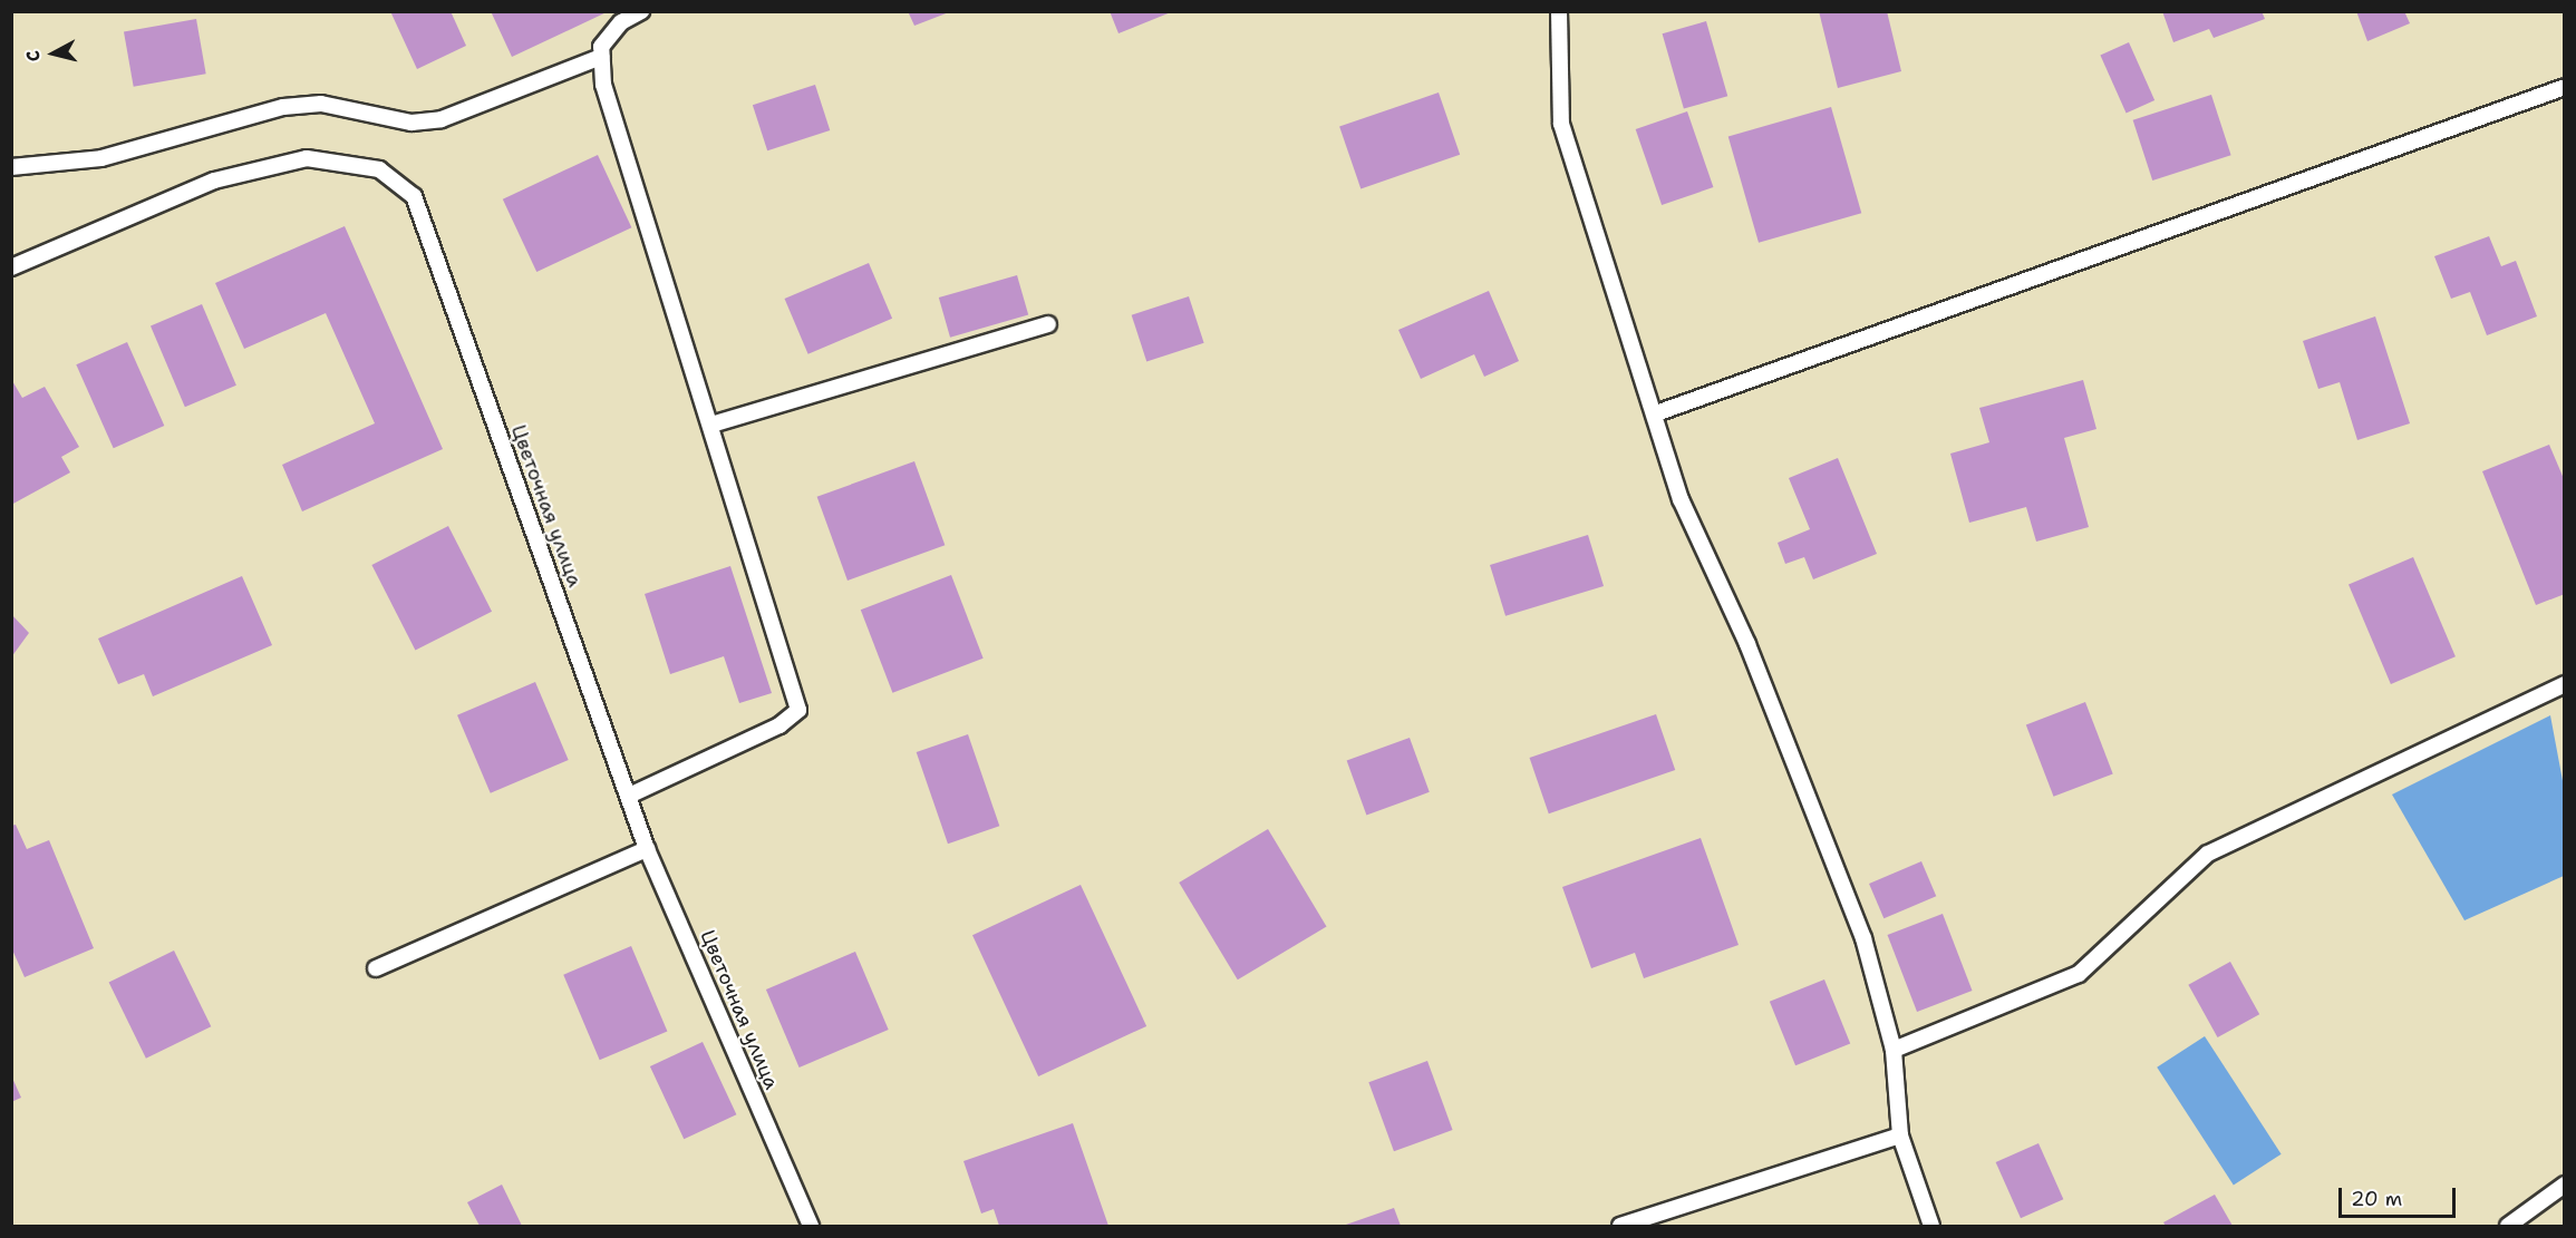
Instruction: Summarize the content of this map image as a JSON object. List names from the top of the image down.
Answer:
{
  "streets": {
    "lane": ["Цветочная улица"]
  },
  "scale_bar": "20 m",
  "north": "left"
}
